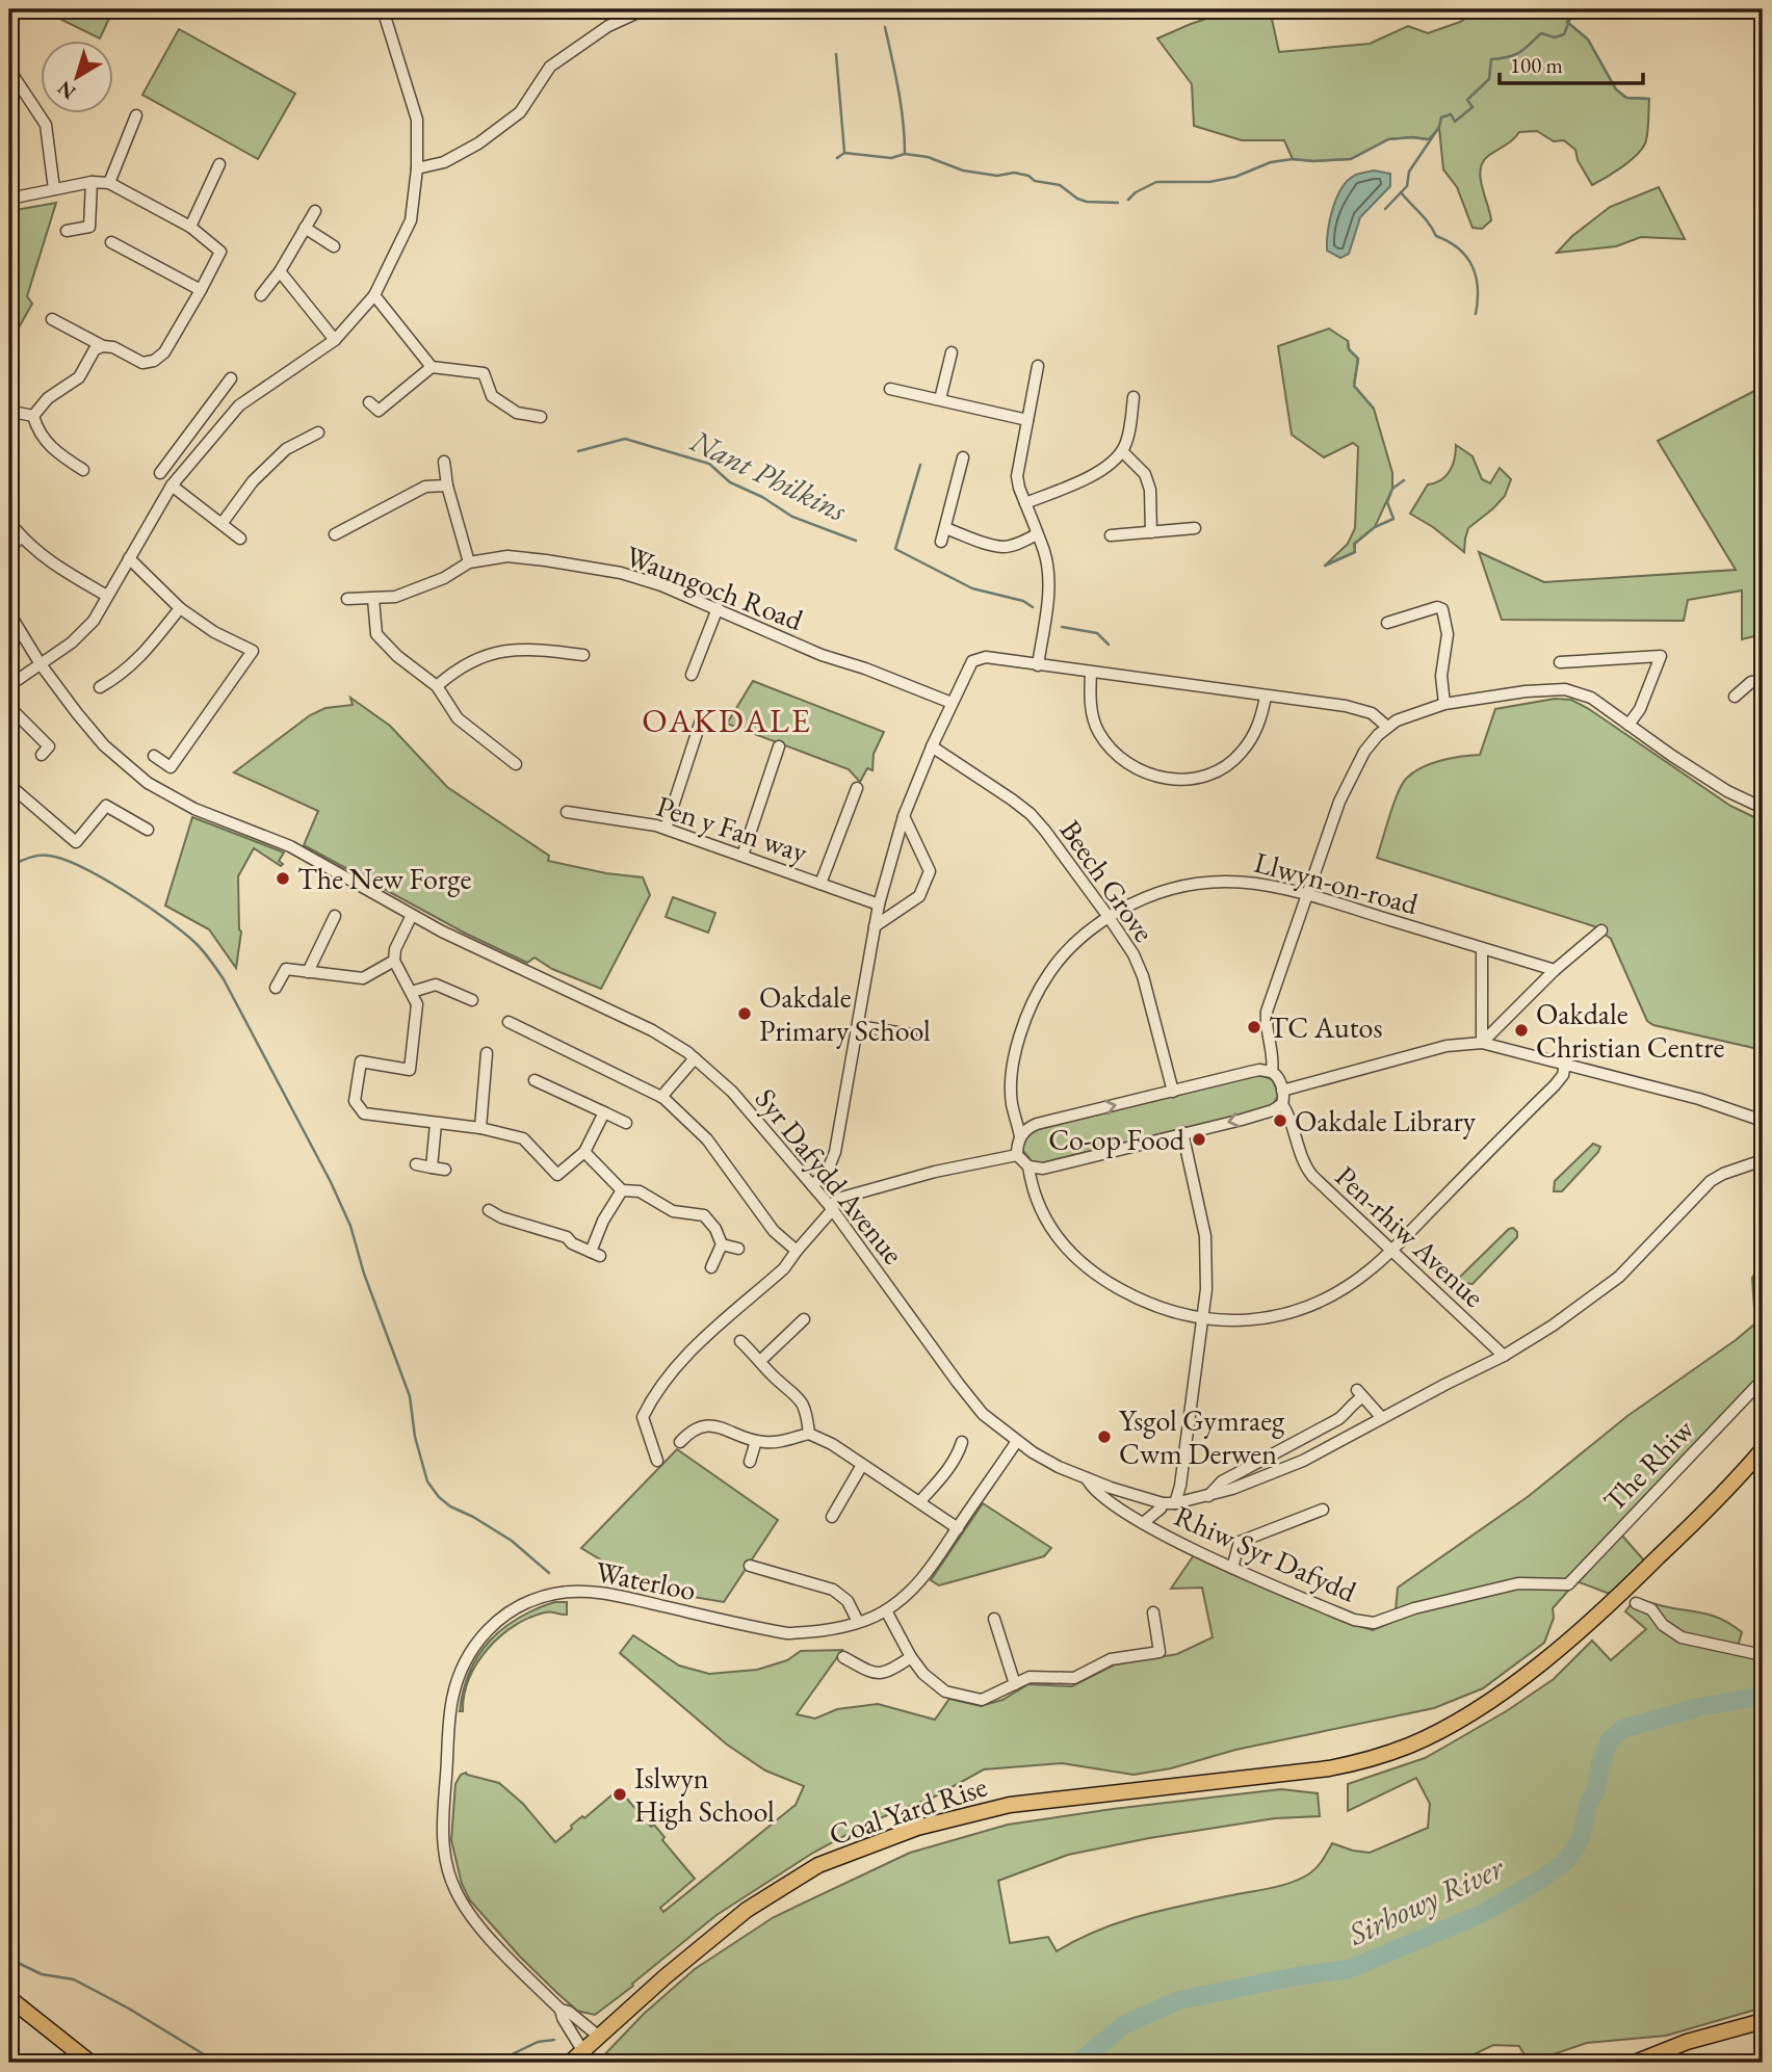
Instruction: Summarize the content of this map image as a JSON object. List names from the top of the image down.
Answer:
{
  "streets": {
    "main road": ["Coal Yard Rise"],
    "street": [
      "Waungoch Road",
      "Pen y Fan way",
      "Beech Grove",
      "Llwyn-on-road",
      "Syr Dafydd Avenue",
      "Pen-rhiw Avenue",
      "The Rhiw",
      "Rhiw Syr Dafydd",
      "Waterloo"
    ]
  },
  "crossings": [
    ["Beech Grove", "Llwyn-on-road"],
    ["Llwyn-on-road", "Pen-rhiw Avenue"],
    ["Syr Dafydd Avenue", "Rhiw Syr Dafydd"],
    ["Syr Dafydd Avenue", "Waterloo"],
    ["The Rhiw", "Rhiw Syr Dafydd"],
    ["Waterloo", "Coal Yard Rise"]
  ],
  "districts": ["OAKDALE"],
  "water": ["Nant Philkins", "Sirhowy River"],
  "places": [
    "The New Forge",
    "Oakdale Primary School",
    "TC Autos",
    "Oakdale Christian Centre",
    "Oakdale Library",
    "Co-op Food",
    "Ysgol Gymraeg Cwm Derwen",
    "Islwyn High School"
  ],
  "scale_bar": "100 m",
  "north": "bottom left"
}
